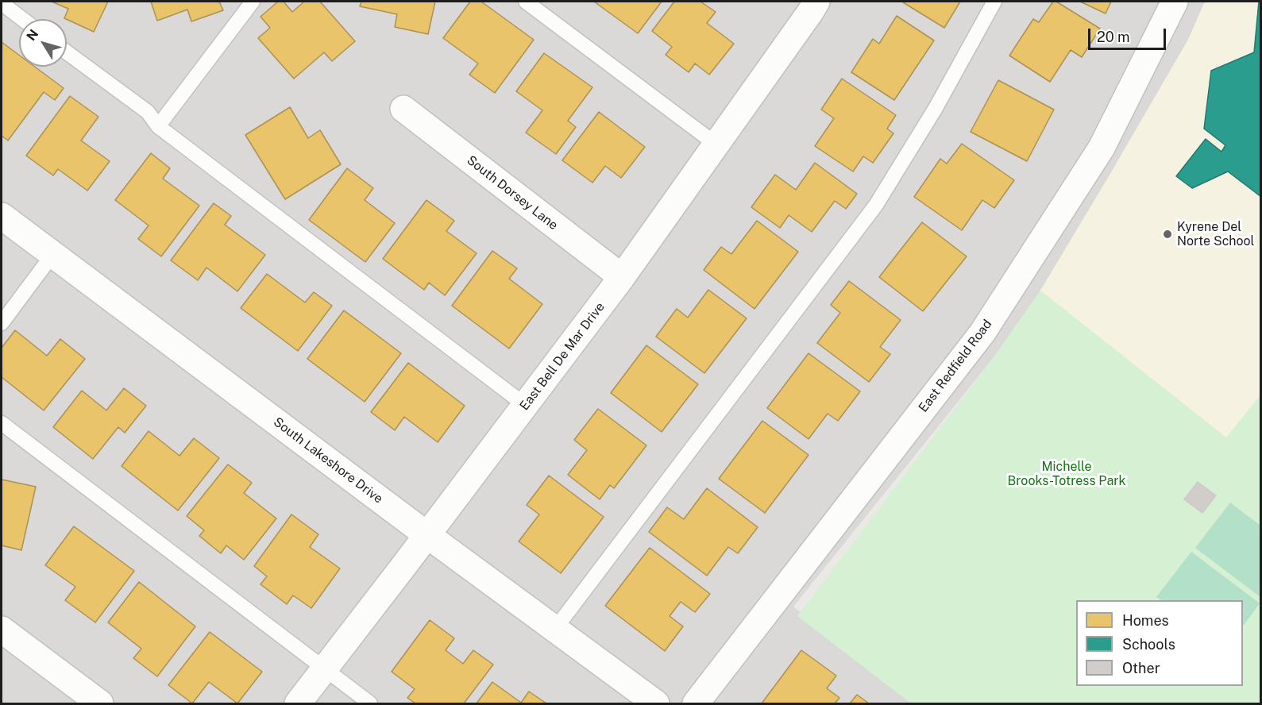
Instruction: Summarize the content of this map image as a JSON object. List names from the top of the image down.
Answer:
{
  "streets": {
    "street": [
      "South Dorsey Lane",
      "East Bell De Mar Drive",
      "East Redfield Road",
      "South Lakeshore Drive"
    ]
  },
  "crossings": [
    ["South Dorsey Lane", "East Bell De Mar Drive"],
    ["East Bell De Mar Drive", "South Lakeshore Drive"]
  ],
  "parks": ["Michelle Brooks-Totress Park"],
  "places": ["Kyrene Del Norte School"],
  "legend": ["Homes", "Schools", "Other"],
  "scale_bar": "20 m",
  "north": "top left"
}
